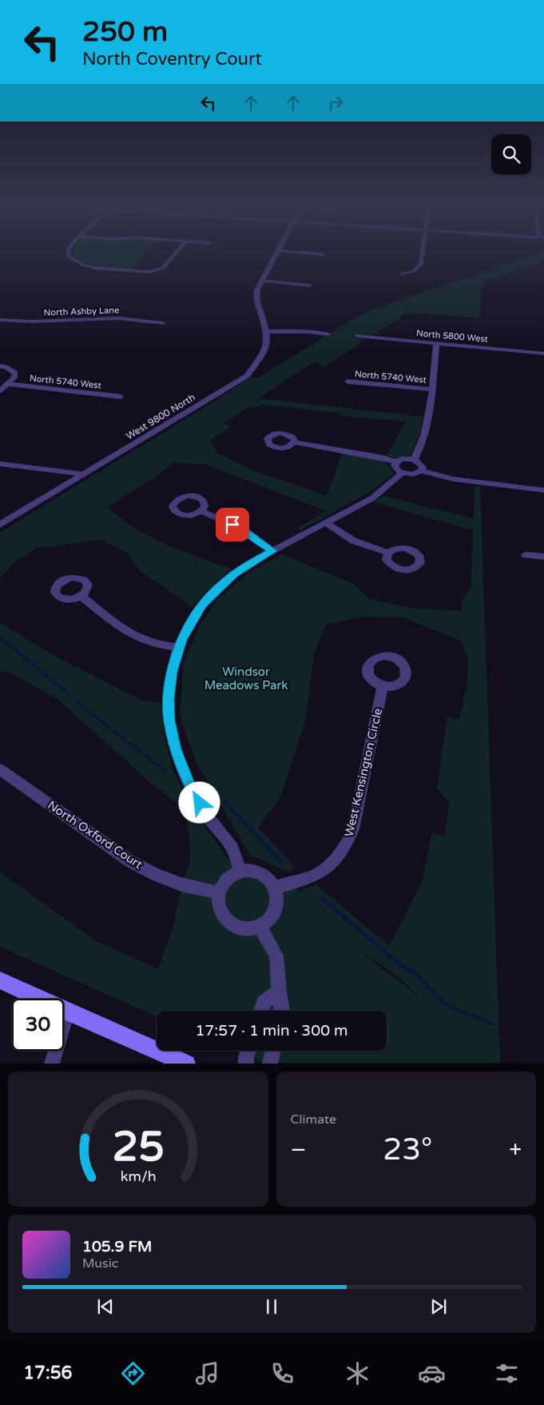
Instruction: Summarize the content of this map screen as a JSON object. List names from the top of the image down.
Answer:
{
  "streets": {
    "street": [
      "North Ashby Lane",
      "North 5800 West",
      "North 5740 West",
      "West 9800 North",
      "West Kensington Circle",
      "North Oxford Court"
    ]
  },
  "crossings": [
    ["West Kensington Circle", "North Oxford Court"]
  ],
  "parks": ["Windsor Meadows Park"],
  "page": {
    "turn": ["250 m", "North Coventry Court"],
    "limit": "30",
    "trip": "17:57 · 1 min · 300 m",
    "tile": "Climate",
    "heat": ["−", "23°", "+"],
    "song": ["105.9 FM", "Music"],
    "tabs": "17:56",
    "gauge": ["25", "km/h"]
  }
}
